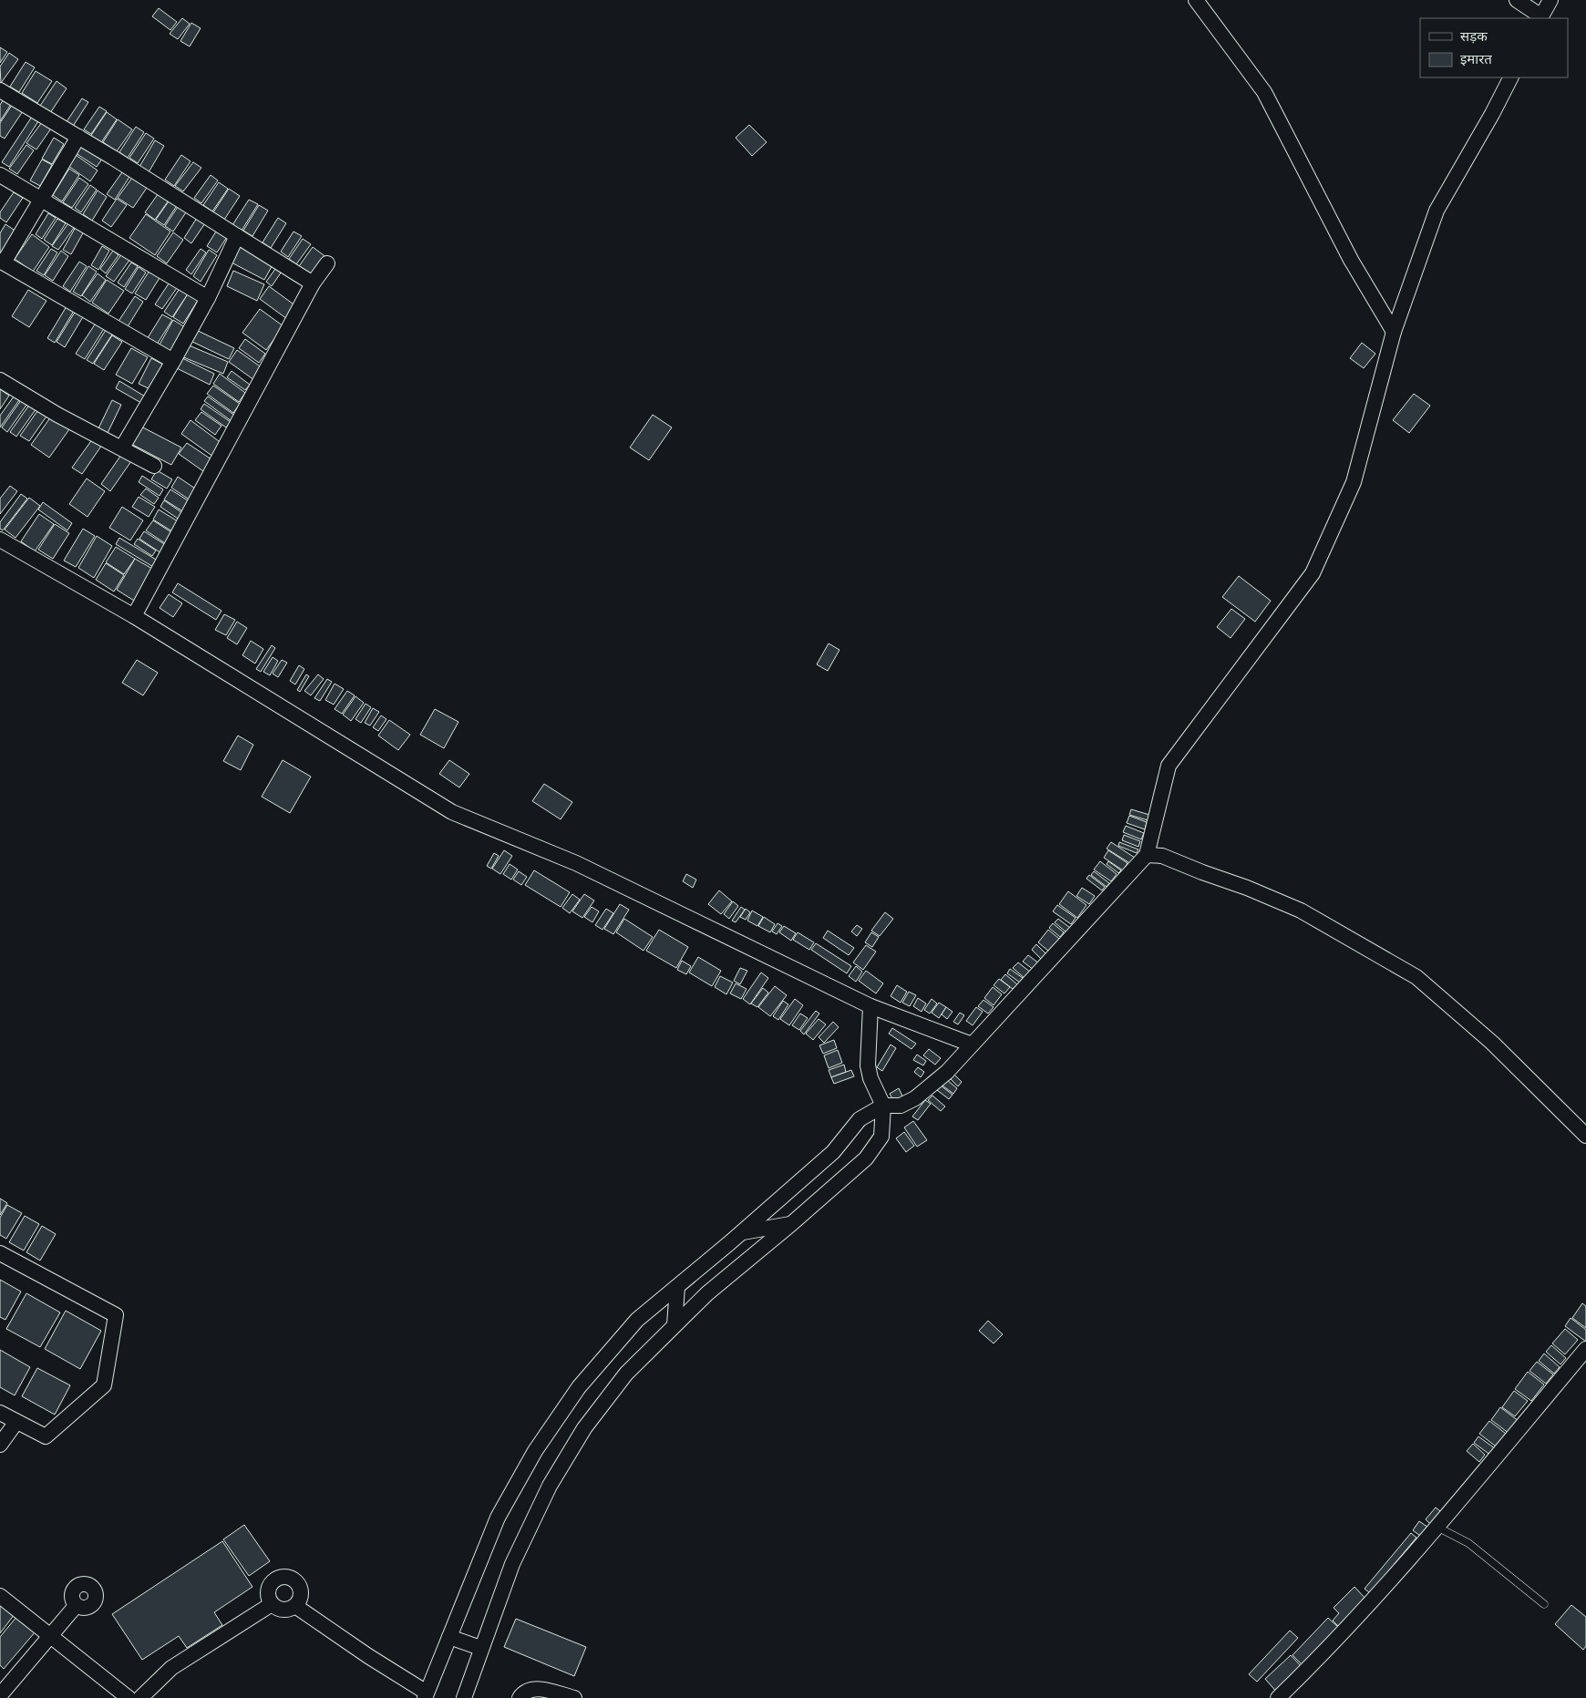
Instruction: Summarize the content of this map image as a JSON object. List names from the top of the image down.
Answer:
{
  "legend": ["सड़क", "इमारत"]
}
